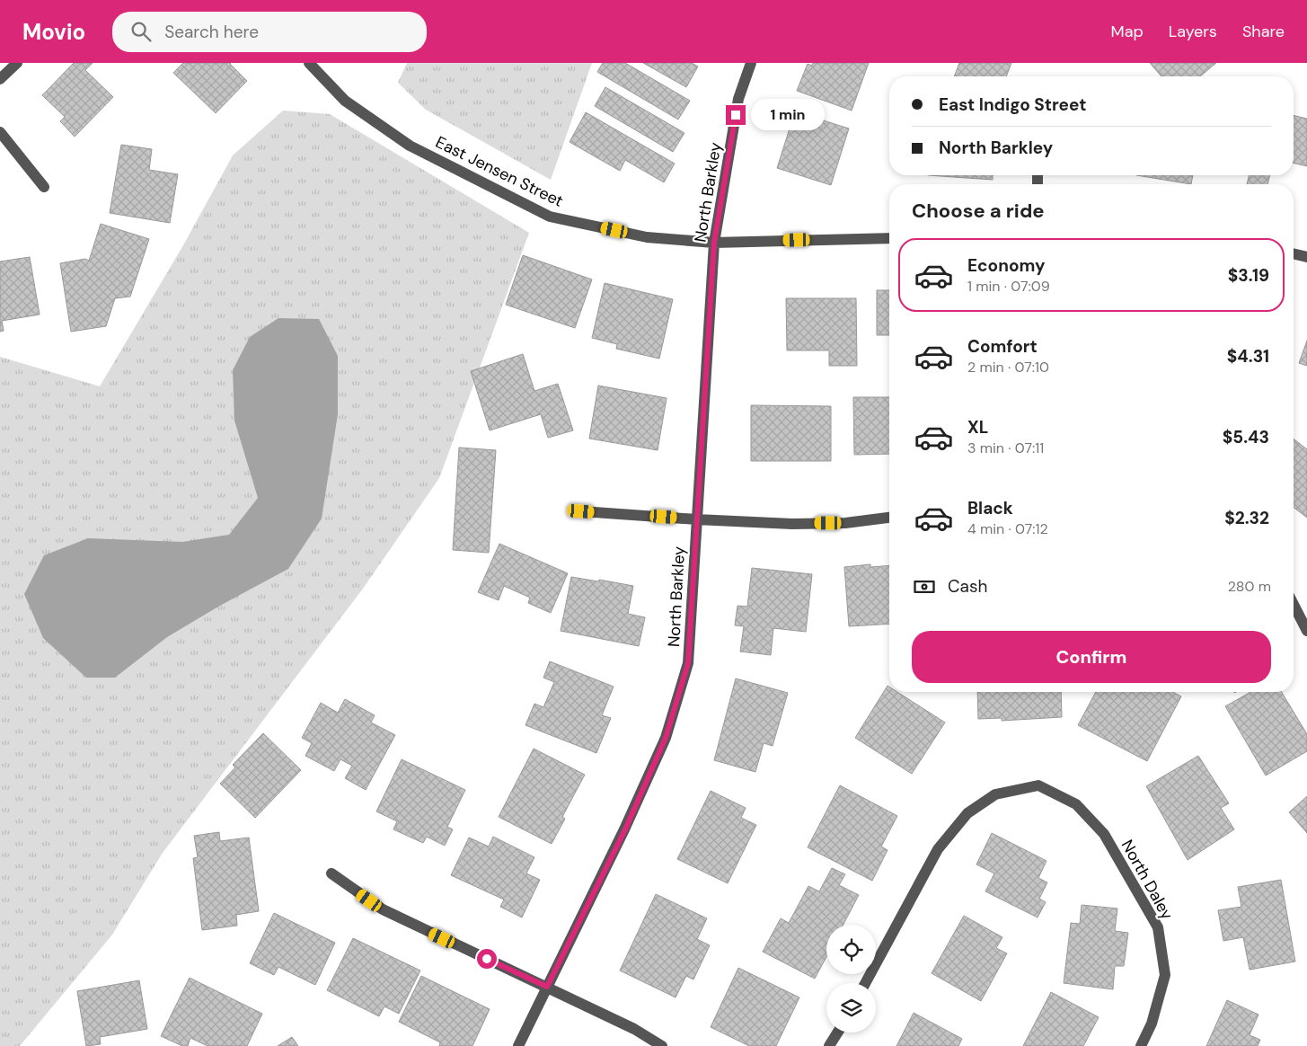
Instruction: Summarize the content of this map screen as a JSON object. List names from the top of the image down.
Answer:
{
  "streets": {
    "street": ["East Jensen Street", "North Barkley", "North Daley"]
  },
  "crossings": [
    ["East Jensen Street", "North Barkley"]
  ],
  "page": {
    "header": "Movio",
    "search": "Search here",
    "nav": ["Map", "Layers", "Share"],
    "banner": ["East Indigo Street", "North Barkley"],
    "bubble": "1 min",
    "heading": "Choose a ride",
    "list": [
      {
        "name": "Economy",
        "note": "1 min · 07:09",
        "value": "$3.19"
      },
      {
        "name": "Comfort",
        "note": "2 min · 07:10",
        "value": "$4.31"
      },
      {
        "name": "XL",
        "note": "3 min · 07:11",
        "value": "$5.43"
      },
      {
        "name": "Black",
        "note": "4 min · 07:12",
        "value": "$2.32"
      }
    ],
    "pay": ["Cash", "280 m"],
    "buttons": "Confirm"
  }
}
